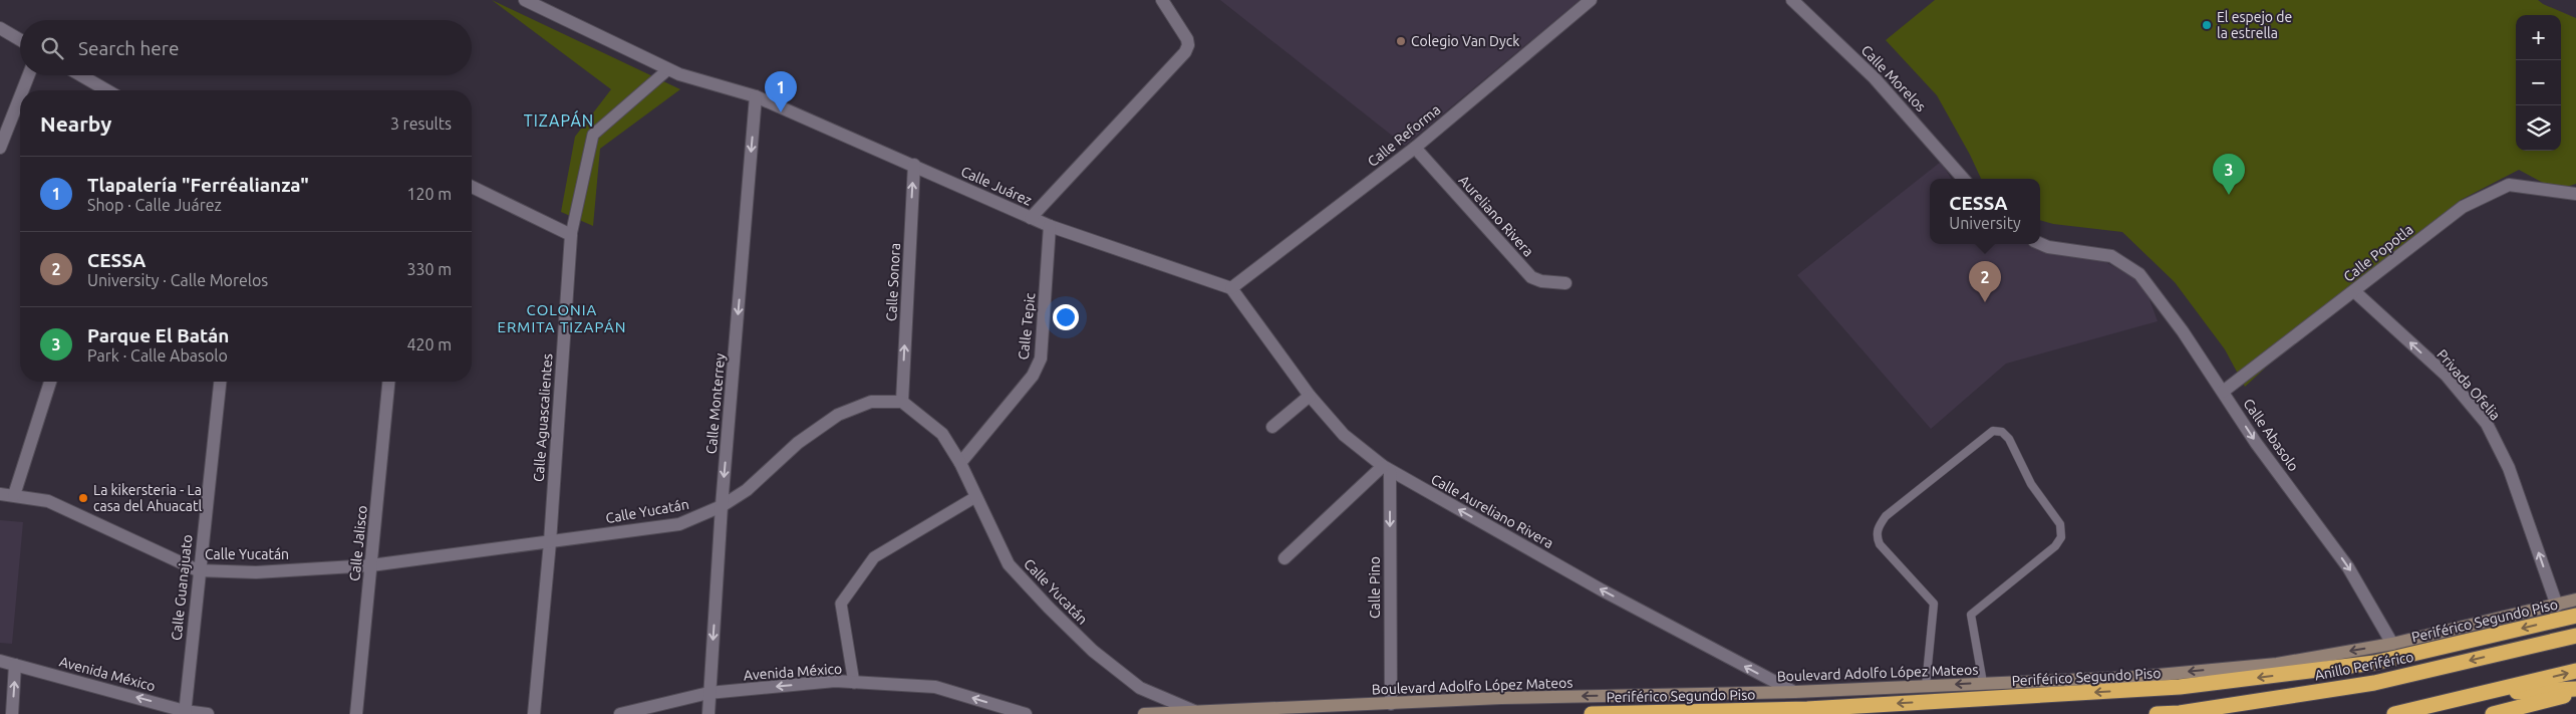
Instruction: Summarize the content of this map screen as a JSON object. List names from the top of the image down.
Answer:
{
  "streets": {
    "highway": ["Periférico Segundo Piso", "Anillo Periférico"],
    "main road": ["Boulevard Adolfo López Mateos"],
    "street": [
      "Calle Morelos",
      "Calle Reforma",
      "Calle Juárez",
      "Aureliano Rivera",
      "Calle Popotla",
      "Calle Sonora",
      "Calle Tepic",
      "Privada Ofelia",
      "Calle Monterrey",
      "Calle Aguascalientes",
      "Calle Abasolo",
      "Calle Yucatán",
      "Calle Aureliano Rivera",
      "Calle Jalisco",
      "Calle Guanajuato",
      "Calle Pino",
      "Avenida México"
    ]
  },
  "crossings": [
    ["Calle Reforma", "Calle Juárez"],
    ["Calle Reforma", "Aureliano Rivera"],
    ["Calle Reforma", "Calle Aureliano Rivera"],
    ["Calle Juárez", "Calle Sonora"],
    ["Calle Juárez", "Calle Tepic"],
    ["Calle Juárez", "Calle Monterrey"],
    ["Calle Juárez", "Calle Aguascalientes"],
    ["Calle Juárez", "Calle Aureliano Rivera"],
    ["Calle Popotla", "Privada Ofelia"],
    ["Calle Popotla", "Calle Abasolo"],
    ["Calle Sonora", "Calle Yucatán"],
    ["Calle Tepic", "Calle Yucatán"],
    ["Privada Ofelia", "Boulevard Adolfo López Mateos"],
    ["Calle Monterrey", "Calle Yucatán"],
    ["Calle Monterrey", "Avenida México"],
    ["Calle Aguascalientes", "Calle Yucatán"],
    ["Calle Abasolo", "Boulevard Adolfo López Mateos"],
    ["Calle Yucatán", "Calle Jalisco"],
    ["Calle Yucatán", "Calle Guanajuato"],
    ["Calle Yucatán", "Boulevard Adolfo López Mateos"],
    ["Calle Aureliano Rivera", "Calle Pino"],
    ["Calle Aureliano Rivera", "Boulevard Adolfo López Mateos"],
    ["Calle Guanajuato", "Avenida México"],
    ["Calle Pino", "Boulevard Adolfo López Mateos"]
  ],
  "one_way": [
    "Calle Sonora",
    "Privada Ofelia",
    "Calle Monterrey",
    "Calle Abasolo",
    "Calle Aureliano Rivera",
    "Calle Pino",
    "Avenida México",
    "Boulevard Adolfo López Mateos"
  ],
  "districts": ["TIZAPÁN", "COLONIA ERMITA TIZAPÁN"],
  "places": ["El espejo de la estrella", "Colegio Van Dyck", "La kikersteria - La casa del Ahuacatl"],
  "page": {
    "map_buttons": ["+", "−"],
    "search": "Search here",
    "pins": ["1", "3", "2"],
    "heading": ["Nearby", "3 results"],
    "list": [
      {
        "mark": "1",
        "name": "Tlapalería \"Ferréalianza\"",
        "note": "Shop · Calle Juárez",
        "value": "120 m"
      },
      {
        "mark": "2",
        "name": "CESSA",
        "note": "University · Calle Morelos",
        "value": "330 m"
      },
      {
        "mark": "3",
        "name": "Parque El Batán",
        "note": "Park · Calle Abasolo",
        "value": "420 m"
      }
    ],
    "popup": ["CESSA", "University"]
  }
}
